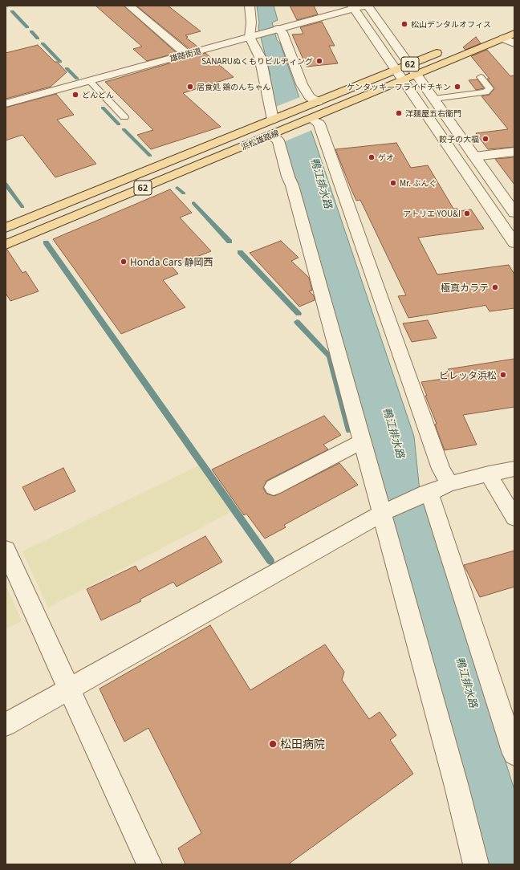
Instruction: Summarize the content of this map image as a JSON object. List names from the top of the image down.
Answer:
{
  "streets": {
    "main road": ["62", "浜松雄踏線"],
    "street": ["雄踏街道"]
  },
  "water": ["鴨江排水路"],
  "places": [
    "松山デンタルオフィス",
    "SANARUぬくもりビルヂィング",
    "居食処 鶏のんちゃん",
    "ケンタッキーフライドチキン",
    "どんどん",
    "洋麺屋五右衛門",
    "餃子の大福",
    "ゲオ",
    "Mr. ぶんぐ",
    "アトリエ YOU&I",
    "Honda Cars 静岡西",
    "極真カラテ",
    "ビレッタ浜松",
    "松田病院"
  ]
}
